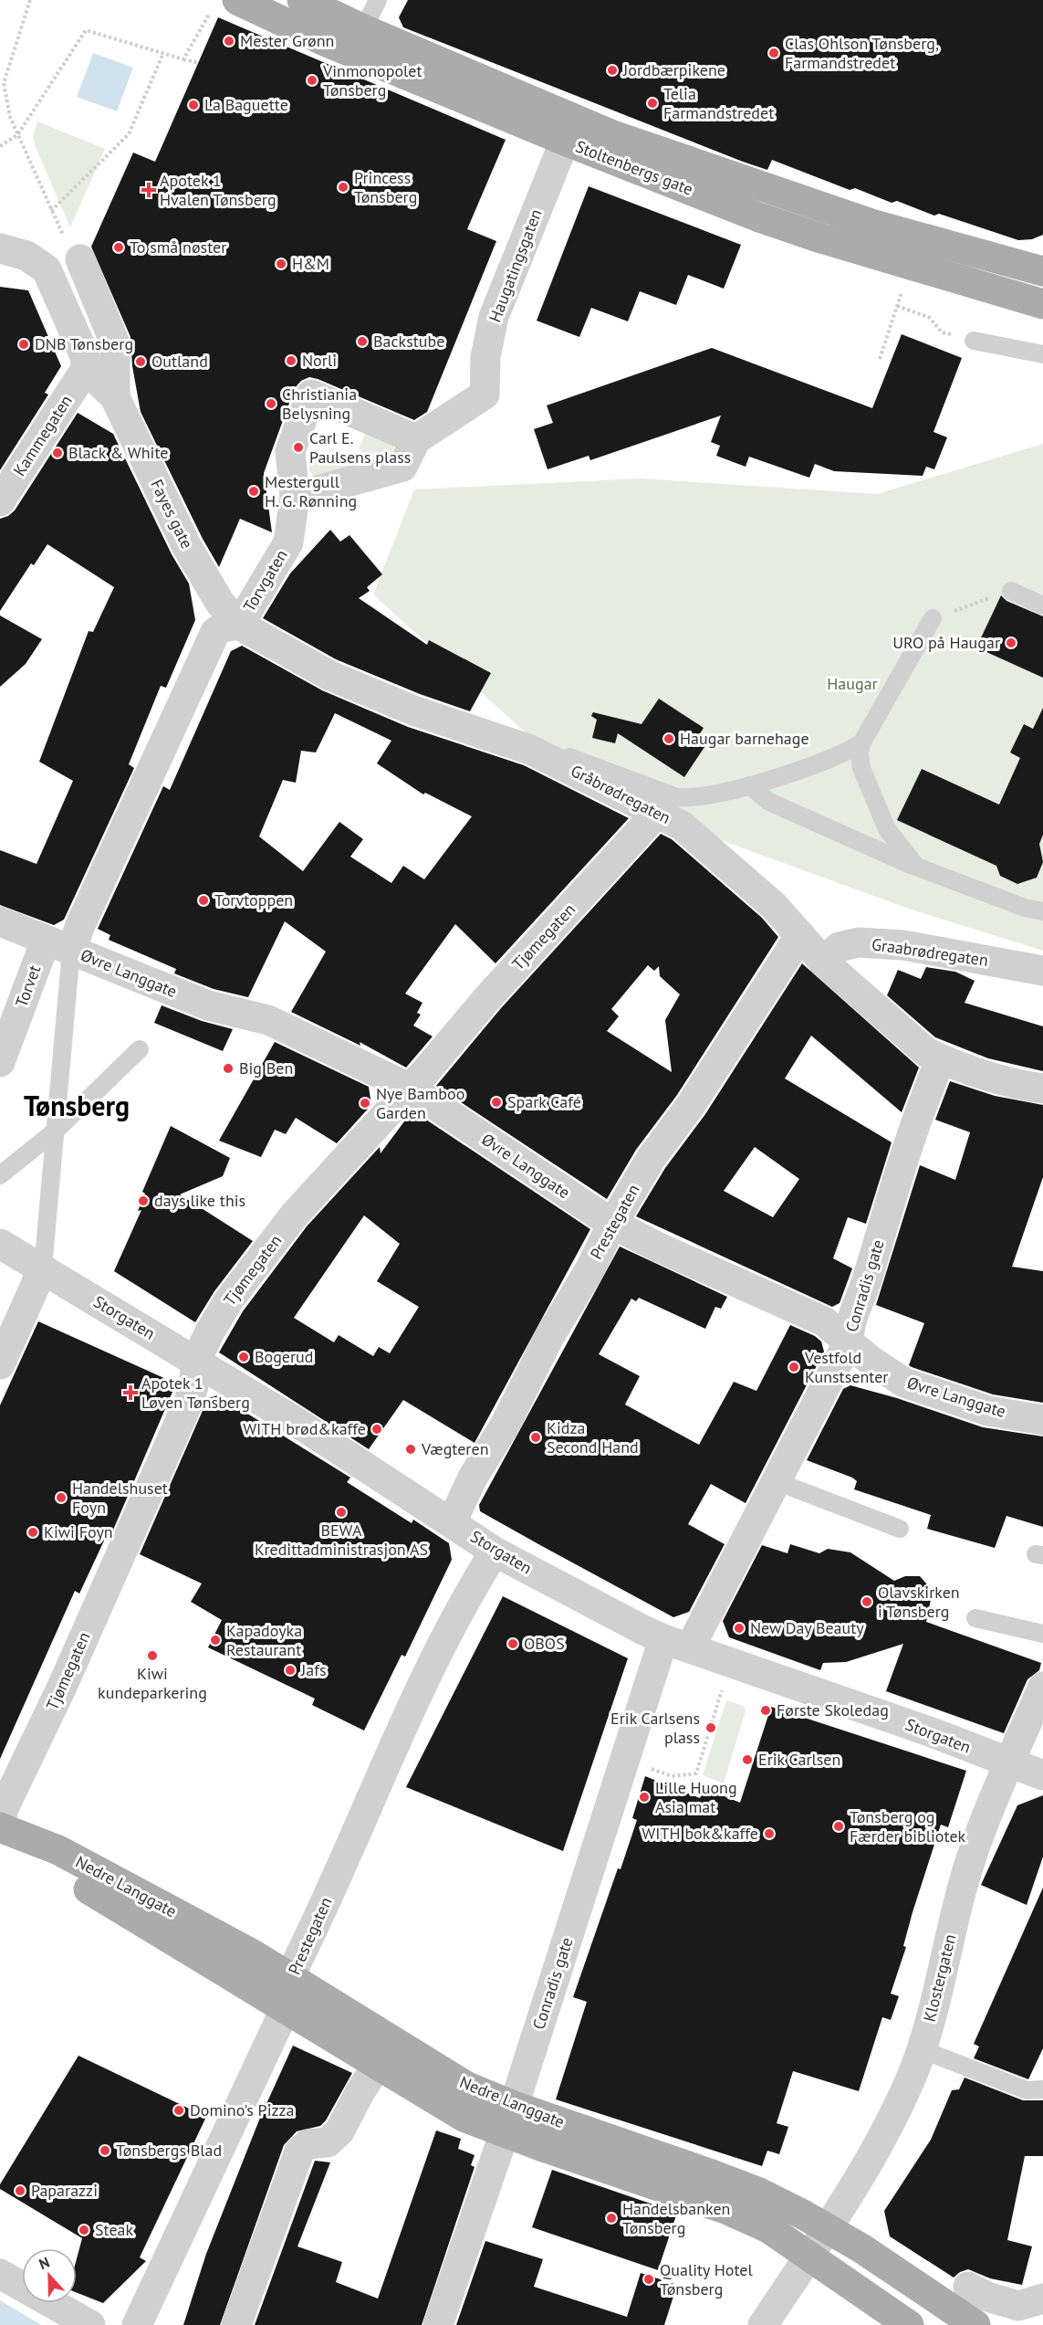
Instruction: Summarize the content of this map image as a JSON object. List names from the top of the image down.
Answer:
{
  "streets": {
    "main road": ["Stoltenbergs gate", "Nedre Langgate"],
    "street": [
      "Haugatingsgaten",
      "Kammegaten",
      "Fayes gate",
      "Torvgaten",
      "Gråbrødregaten",
      "Tjømegaten",
      "Graabrødregaten",
      "Øvre Langgate",
      "Torvet",
      "Prestegaten",
      "Conradis gate",
      "Storgaten",
      "Klostergaten"
    ]
  },
  "crossings": [
    ["Stoltenbergs gate", "Haugatingsgaten"],
    ["Haugatingsgaten", "Torvgaten"],
    ["Kammegaten", "Fayes gate"],
    ["Fayes gate", "Torvgaten"],
    ["Fayes gate", "Gråbrødregaten"],
    ["Torvgaten", "Gråbrødregaten"],
    ["Torvgaten", "Øvre Langgate"],
    ["Torvgaten", "Torvet"],
    ["Gråbrødregaten", "Tjømegaten"],
    ["Gråbrødregaten", "Graabrødregaten"],
    ["Gråbrødregaten", "Prestegaten"],
    ["Gråbrødregaten", "Conradis gate"],
    ["Tjømegaten", "Øvre Langgate"],
    ["Tjømegaten", "Storgaten"],
    ["Tjømegaten", "Nedre Langgate"],
    ["Øvre Langgate", "Torvet"],
    ["Øvre Langgate", "Prestegaten"],
    ["Øvre Langgate", "Conradis gate"],
    ["Prestegaten", "Storgaten"],
    ["Prestegaten", "Nedre Langgate"],
    ["Conradis gate", "Storgaten"],
    ["Conradis gate", "Nedre Langgate"],
    ["Storgaten", "Klostergaten"],
    ["Nedre Langgate", "Klostergaten"]
  ],
  "districts": ["Tønsberg"],
  "parks": ["Haugar"],
  "places": {
    "other": [
      "Mester Grønn",
      "Clas Ohlson Tønsberg, Farmandstredet",
      "Jordbærpikene",
      "Vinmonopolet Tønsberg",
      "Telia Farmandstredet",
      "La Baguette",
      "Princess Tønsberg",
      "To små nøster",
      "H&M",
      "Backstube",
      "DNB Tønsberg",
      "Norli",
      "Outland",
      "Christiania Belysning",
      "Carl E. Paulsens plass",
      "Black & White",
      "Mestergull H. G. Rønning",
      "URO på Haugar",
      "Haugar barnehage",
      "Torvtoppen",
      "Big Ben",
      "Spark Café",
      "Nye Bamboo Garden",
      "days like this",
      "Bogerud",
      "Vestfold Kunstsenter",
      "WITH brød&kaffe",
      "Kidza Second Hand",
      "Vægteren",
      "Handelshuset Foyn",
      "BEWA Kredittadministrasjon AS",
      "Kiwi Foyn",
      "Olavskirken i Tønsberg",
      "New Day Beauty",
      "Kapadoyka Restaurant",
      "OBOS",
      "Kiwi kundeparkering",
      "Jafs",
      "Første Skoledag",
      "Erik Carlsens plass",
      "Erik Carlsen",
      "Lille Huong Asia mat",
      "Tønsberg og Færder bibliotek",
      "WITH bok&kaffe",
      "Domino's Pizza",
      "Tønsbergs Blad",
      "Paparazzi",
      "Handelsbanken Tønsberg",
      "Steak",
      "Quality Hotel Tønsberg"
    ],
    "health": ["Apotek 1 Hvalen Tønsberg", "Apotek 1 Løven Tønsberg"]
  },
  "north": "top"
}
